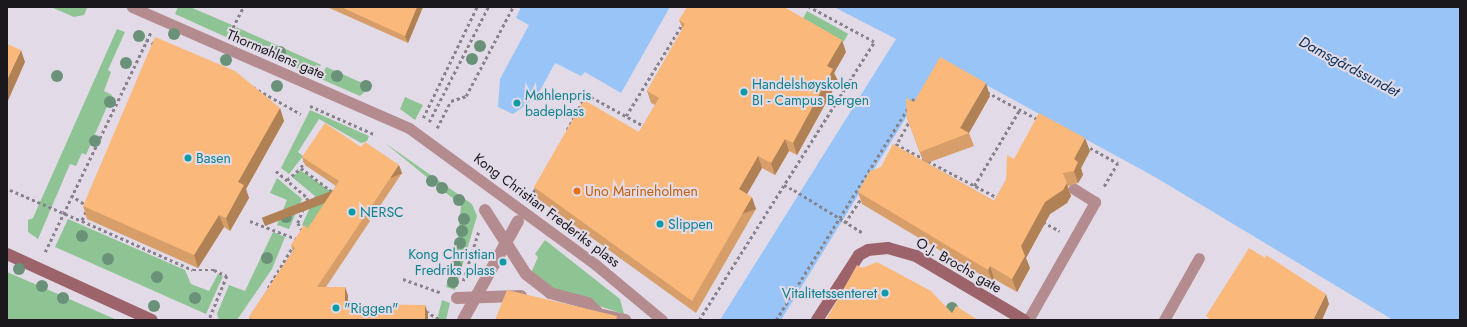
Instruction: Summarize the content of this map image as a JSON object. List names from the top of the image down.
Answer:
{
  "streets": {
    "main road": ["O.J. Brochs gate"],
    "street": ["Kong Christian Frederiks plass"],
    "lane": ["Thormøhlens gate"]
  },
  "crossings": [
    ["Thormøhlens gate", "Kong Christian Frederiks plass"]
  ],
  "water": ["Damsgårdssundet"],
  "places": [
    "Handelshøyskolen BI - Campus Bergen",
    "Møhlenpris badeplass",
    "Basen",
    "Uno Marineholmen",
    "NERSC",
    "Slippen",
    "Kong Christian Fredriks plass",
    "Vitalitetssenteret",
    "\"Riggen\""
  ]
}
